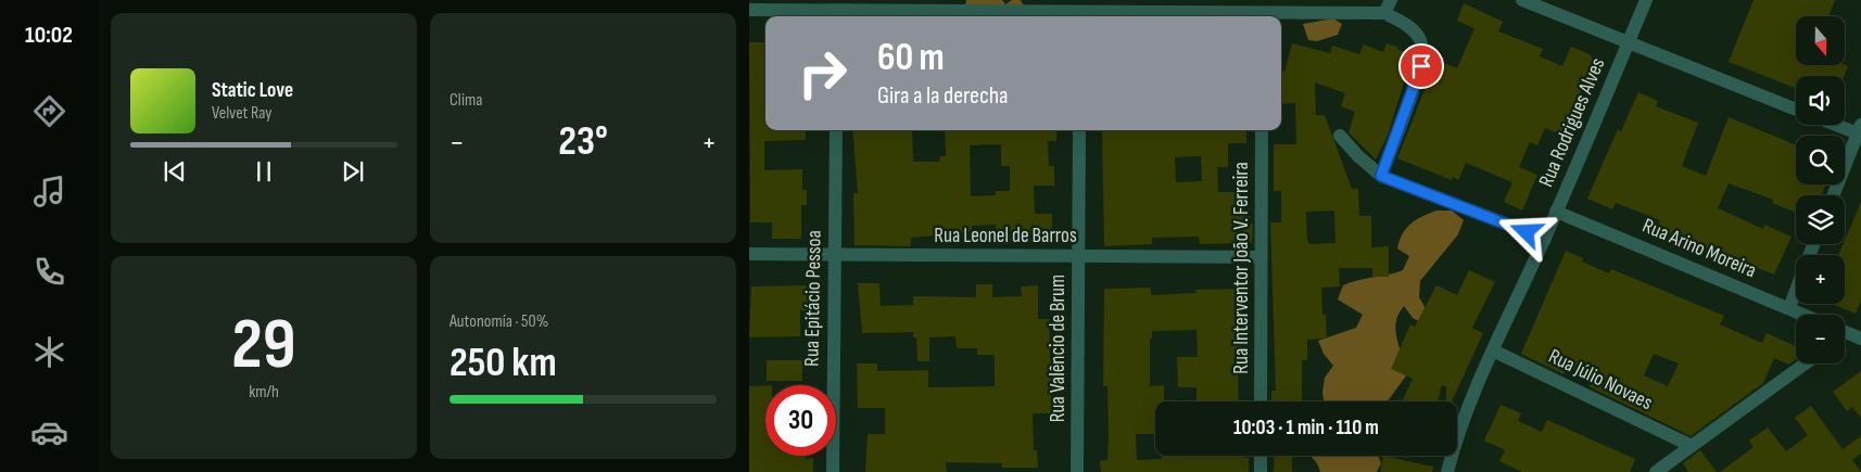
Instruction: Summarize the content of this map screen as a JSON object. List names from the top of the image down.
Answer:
{
  "streets": {
    "street": [
      "Rua Rodrigues Alves",
      "Rua Leonel de Barros",
      "Rua Arino Moreira",
      "Rua Interventor João V. Ferreira",
      "Rua Epitácio Pessoa",
      "Rua Valêncio de Brum",
      "Rua Júlio Novaes"
    ]
  },
  "crossings": [
    ["Rua Rodrigues Alves", "Rua Arino Moreira"],
    ["Rua Rodrigues Alves", "Rua Júlio Novaes"],
    ["Rua Leonel de Barros", "Rua Interventor João V. Ferreira"],
    ["Rua Leonel de Barros", "Rua Epitácio Pessoa"],
    ["Rua Leonel de Barros", "Rua Valêncio de Brum"]
  ],
  "north": "bottom",
  "page": {
    "tabs": "10:02",
    "tile": [
      "Clima",
      ["29", "km/h"],
      ["Autonomía · 50%", "250 km"]
    ],
    "map_buttons": ["+", "−"],
    "turn": ["60 m", "Gira a la derecha"],
    "song": ["Static Love", "Velvet Ray"],
    "heat": ["−", "23°", "+"],
    "limit": "30",
    "trip": "10:03 · 1 min · 110 m"
  }
}
